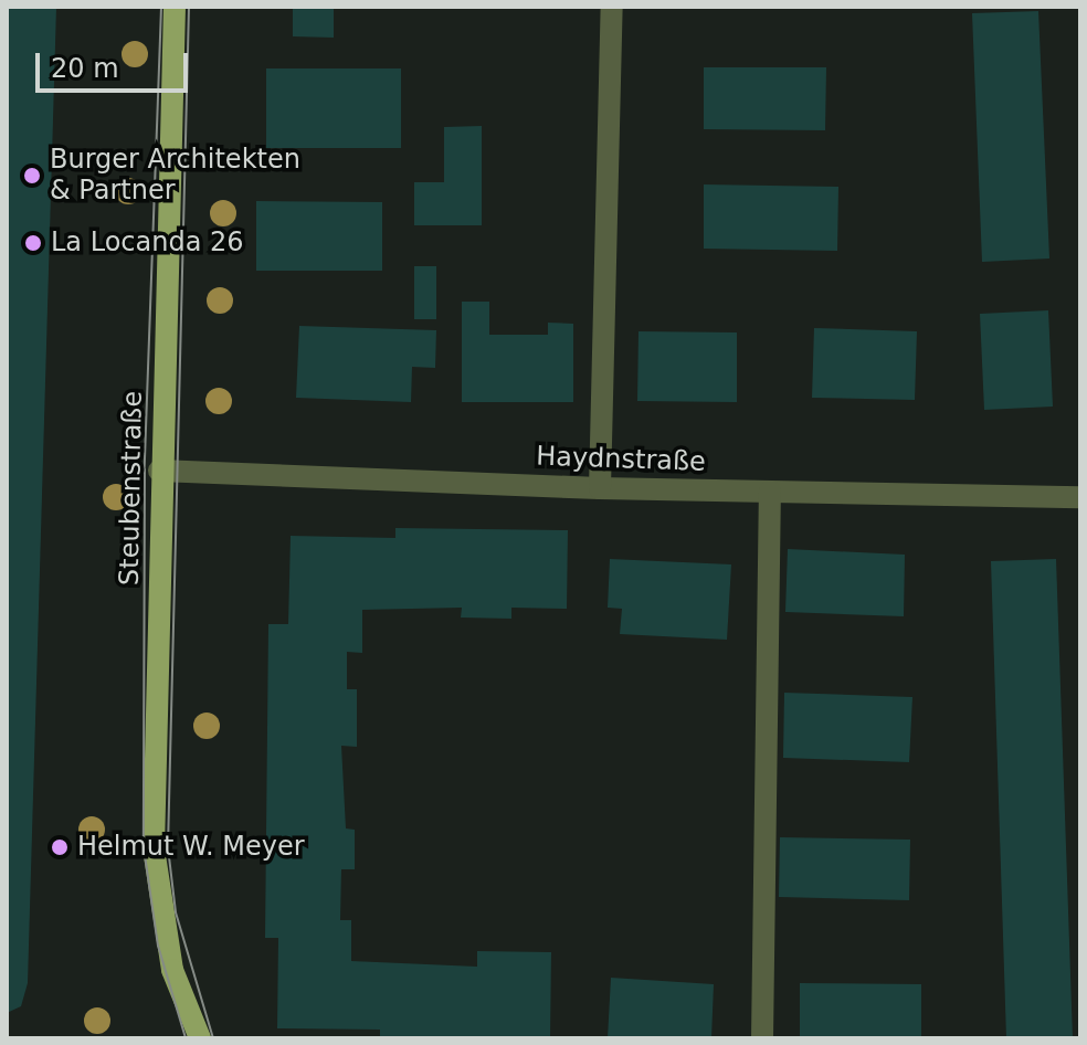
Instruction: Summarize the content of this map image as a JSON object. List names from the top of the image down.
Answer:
{
  "streets": {
    "main road": ["Steubenstraße"],
    "street": ["Haydnstraße"]
  },
  "crossings": [
    ["Haydnstraße", "Steubenstraße"]
  ],
  "places": ["Burger Architekten & Partner", "La Locanda 26", "Helmut W. Meyer"],
  "scale_bar": "20 m"
}
